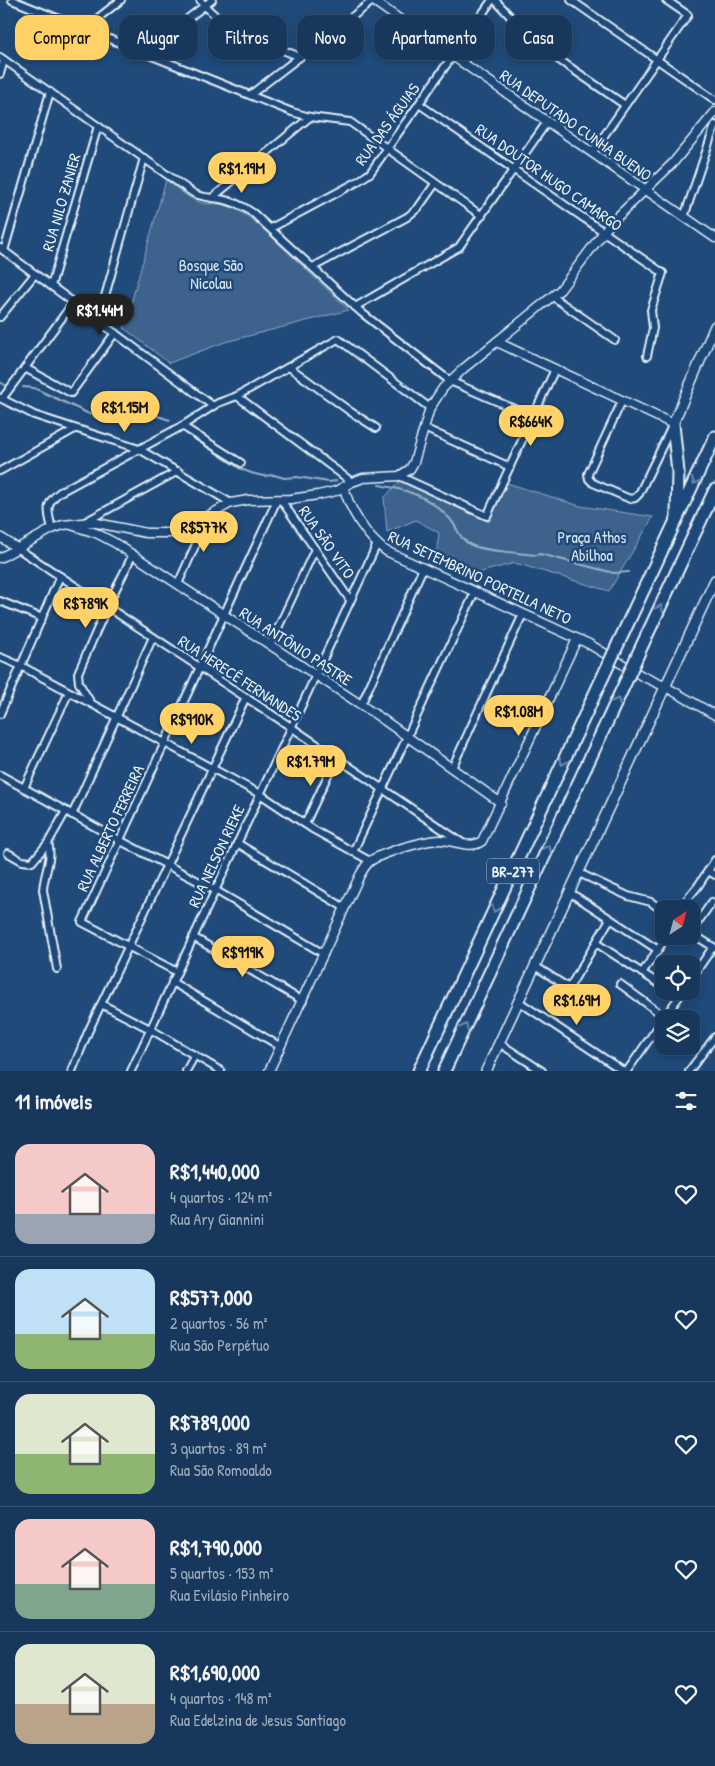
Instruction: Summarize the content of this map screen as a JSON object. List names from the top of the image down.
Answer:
{
  "streets": {
    "highway": ["BR-277"],
    "street": [
      "RUA DAS ÁGUIAS",
      "RUA DEPUTADO CUNHA BUENO",
      "RUA DOUTOR HUGO CAMARGO",
      "RUA NILO ZANIER",
      "RUA SÃO VITO",
      "RUA SETEMBRINO PORTELLA NETO",
      "RUA ANTÔNIO PASTRE",
      "RUA HERECÊ FERNANDES",
      "RUA ALBERTO FERREIRA",
      "RUA NELSON RIEKE"
    ]
  },
  "crossings": [
    ["RUA DAS ÁGUIAS", "RUA DOUTOR HUGO CAMARGO"],
    ["RUA SÃO VITO", "RUA ALBERTO FERREIRA"],
    ["RUA SÃO VITO", "RUA NELSON RIEKE"],
    ["RUA SETEMBRINO PORTELLA NETO", "RUA NELSON RIEKE"],
    ["RUA ANTÔNIO PASTRE", "RUA ALBERTO FERREIRA"],
    ["RUA ANTÔNIO PASTRE", "RUA NELSON RIEKE"],
    ["RUA HERECÊ FERNANDES", "RUA ALBERTO FERREIRA"],
    ["RUA HERECÊ FERNANDES", "RUA NELSON RIEKE"]
  ],
  "parks": ["Bosque São Nicolau", "Praça Athos Abilhoa"],
  "north": "top right",
  "page": {
    "chip": [
      "Comprar",
      "Alugar",
      "Filtros",
      "Novo",
      "Apartamento",
      "Casa"
    ],
    "price": [
      "R$1.19M",
      "R$1.44M",
      "R$1.15M",
      "R$664K",
      "R$577K",
      "R$789K",
      "R$1.08M",
      "R$910K",
      "R$1.79M",
      "R$919K",
      "R$1.69M"
    ],
    "heading": "11 imóveis",
    "list": [
      {
        "name": "R$1,440,000",
        "note": "4 quartos · 124 m² · Rua Ary Giannini"
      },
      {
        "name": "R$577,000",
        "note": "2 quartos · 56 m² · Rua São Perpétuo"
      },
      {
        "name": "R$789,000",
        "note": "3 quartos · 89 m² · Rua São Romoaldo"
      },
      {
        "name": "R$1,790,000",
        "note": "5 quartos · 153 m² · Rua Evilásio Pinheiro"
      },
      {
        "name": "R$1,690,000",
        "note": "4 quartos · 148 m² · Rua Edelzina de Jesus Santiago"
      }
    ]
  }
}
